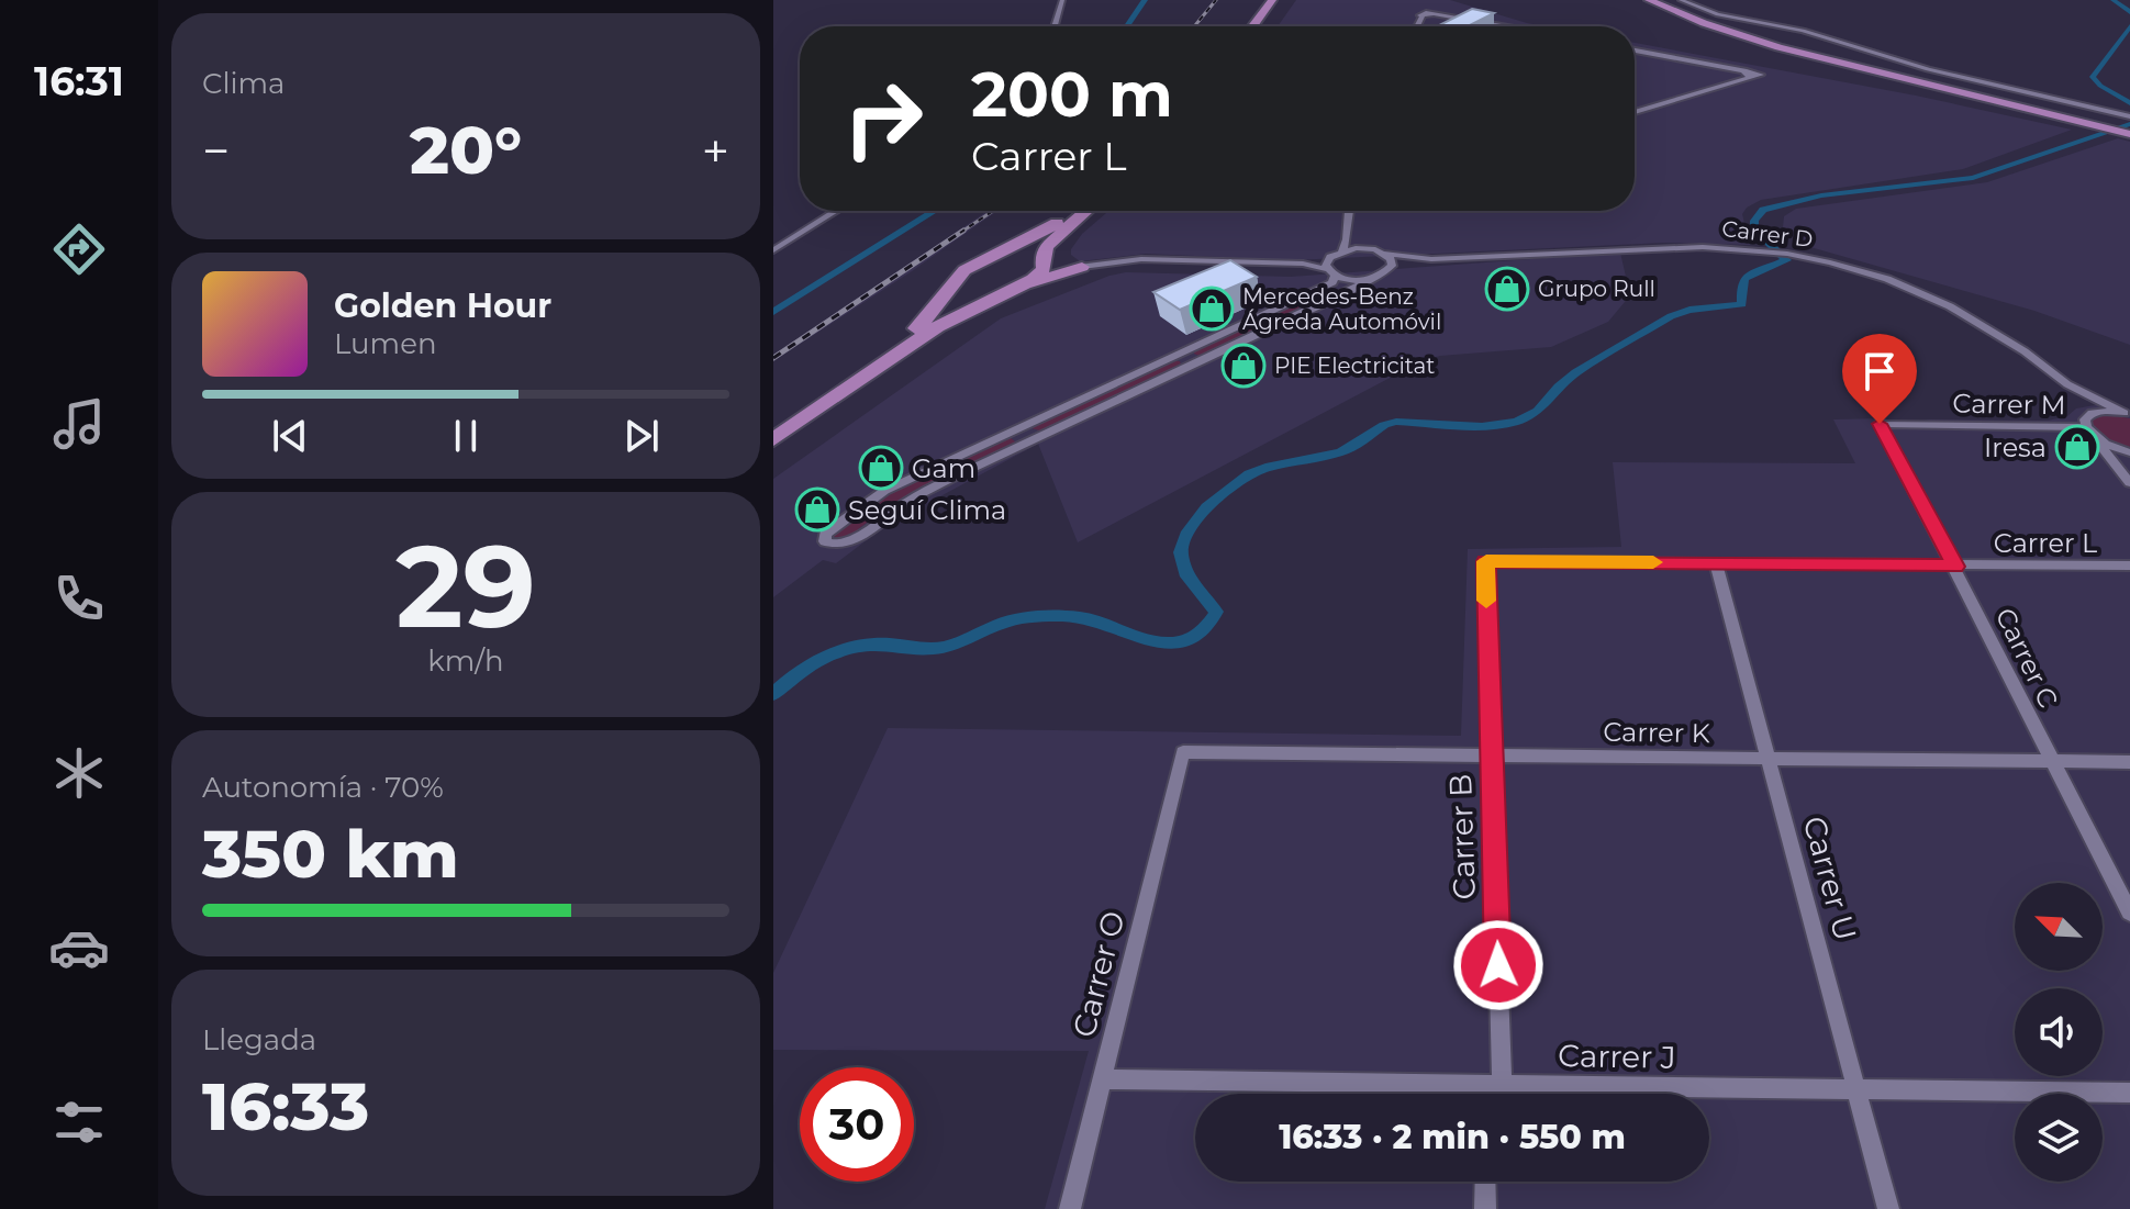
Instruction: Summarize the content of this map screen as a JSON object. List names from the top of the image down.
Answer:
{
  "streets": {
    "street": [
      "Carrer D",
      "Carrer M",
      "Carrer L",
      "Carrer C",
      "Carrer K",
      "Carrer B",
      "Carrer U",
      "Carrer O",
      "Carrer J"
    ]
  },
  "crossings": [
    ["Carrer D", "Carrer M"],
    ["Carrer M", "Carrer C"],
    ["Carrer L", "Carrer C"],
    ["Carrer L", "Carrer B"],
    ["Carrer L", "Carrer U"],
    ["Carrer C", "Carrer K"],
    ["Carrer K", "Carrer B"],
    ["Carrer K", "Carrer U"],
    ["Carrer K", "Carrer O"],
    ["Carrer B", "Carrer J"],
    ["Carrer U", "Carrer J"],
    ["Carrer O", "Carrer J"]
  ],
  "places": {
    "shop": [
      "Grupo Rull",
      "Mercedes-Benz Ágreda Automóvil",
      "PIE Electricitat",
      "Iresa",
      "Gam",
      "Seguí Clima"
    ]
  },
  "north": "top left",
  "page": {
    "tabs": "16:31",
    "tile": [
      "Clima",
      ["29", "km/h"],
      ["Autonomía · 70%", "350 km"],
      ["Llegada", "16:33"]
    ],
    "turn": ["200 m", "Carrer L"],
    "heat": ["−", "20°", "+"],
    "song": ["Golden Hour", "Lumen"],
    "limit": "30",
    "trip": "16:33 · 2 min · 550 m"
  }
}
